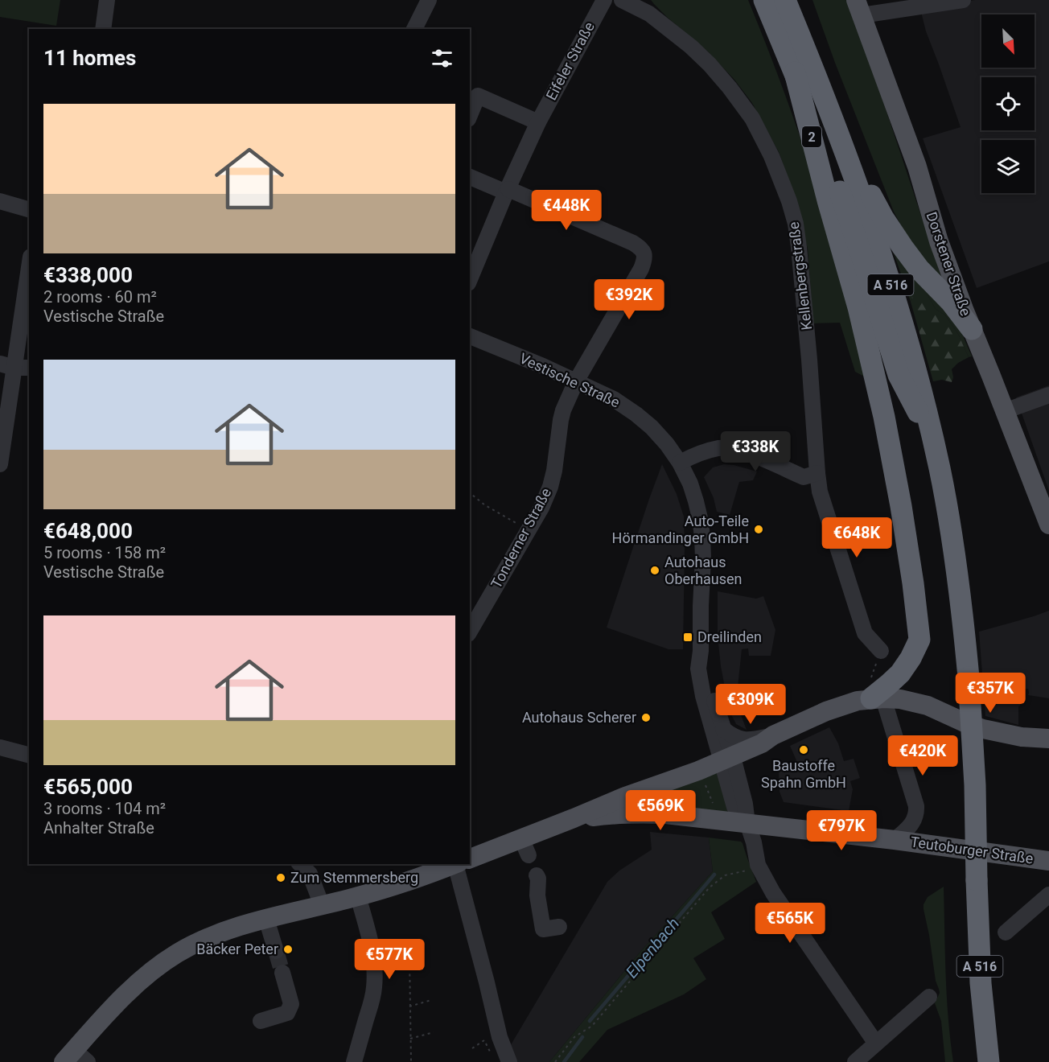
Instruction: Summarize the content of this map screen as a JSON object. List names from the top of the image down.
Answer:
{
  "streets": {
    "highway": ["2", "A 516"],
    "main road": ["Dorstener Straße", "Teutoburger Straße"],
    "street": [
      "Eifeler Straße",
      "Kellenbergstraße",
      "Vestische Straße",
      "Tonderner Straße"
    ]
  },
  "crossings": [
    ["Eifeler Straße", "Tonderner Straße"],
    ["2", "A 516"],
    ["2", "Teutoburger Straße"],
    ["Vestische Straße", "Tonderner Straße"],
    ["Vestische Straße", "Teutoburger Straße"]
  ],
  "water": ["Elpenbach"],
  "places": {
    "other": [
      "Auto-Teile Hörmandinger GmbH",
      "Autohaus Oberhausen",
      "Autohaus Scherer",
      "Baustoffe Spahn GmbH",
      "Zum Stemmersberg",
      "Bäcker Peter"
    ],
    "transit": ["Dreilinden"]
  },
  "north": "bottom right",
  "page": {
    "heading": "11 homes",
    "list": [
      {
        "name": "€338,000",
        "note": "2 rooms · 60 m² · Vestische Straße"
      },
      {
        "name": "€648,000",
        "note": "5 rooms · 158 m² · Vestische Straße"
      },
      {
        "name": "€565,000",
        "note": "3 rooms · 104 m² · Anhalter Straße"
      }
    ],
    "price": [
      "€448K",
      "€392K",
      "€338K",
      "€648K",
      "€357K",
      "€309K",
      "€420K",
      "€569K",
      "€797K",
      "€565K",
      "€577K"
    ]
  }
}
